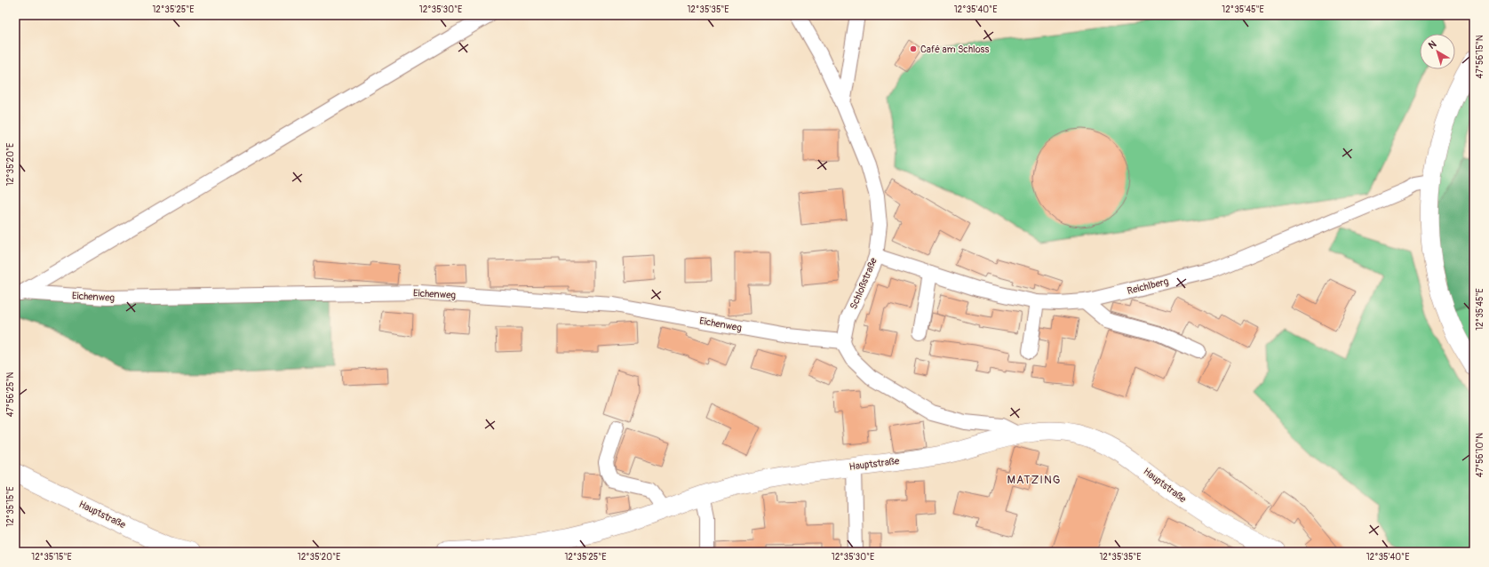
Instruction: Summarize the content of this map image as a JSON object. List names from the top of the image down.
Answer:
{
  "streets": {
    "main road": ["Hauptstraße"],
    "street": ["Schloßstraße", "Reichlberg", "Eichenweg"]
  },
  "crossings": [
    ["Schloßstraße", "Reichlberg"],
    ["Schloßstraße", "Eichenweg"]
  ],
  "districts": ["MATZING"],
  "places": ["Café am Schloss"],
  "north": "top left",
  "coordinates": [
    "12°35'25\"E",
    "12°35'30\"E",
    "12°35'35\"E",
    "12°35'40\"E",
    "12°35'45\"E",
    "47°56'15\"N",
    "12°35'20\"E",
    "47°56'25\"N",
    "47°56'10\"N",
    "12°35'15\"E"
  ]
}
